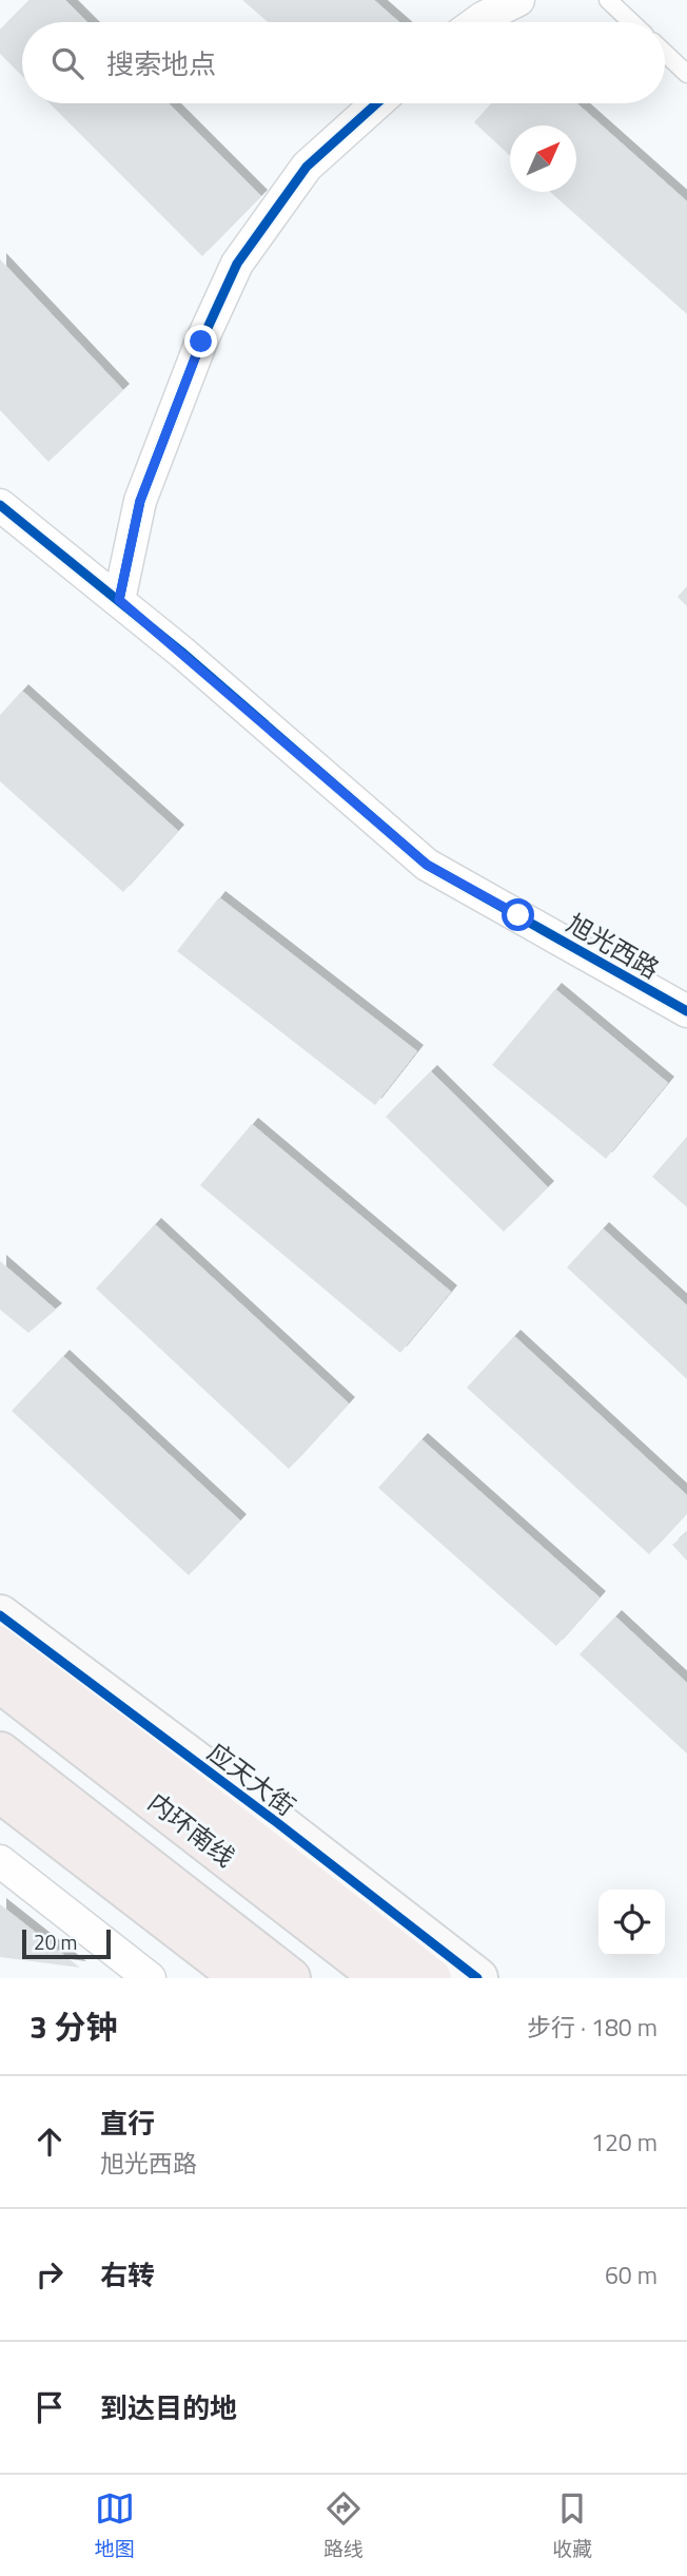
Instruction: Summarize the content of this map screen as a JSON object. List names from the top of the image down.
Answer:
{
  "streets": {
    "highway": ["内环南线"],
    "street": ["旭光西路", "应天大街"]
  },
  "scale_bar": "20 m",
  "north": "top right",
  "page": {
    "search": "搜索地点",
    "scale": "20 m",
    "heading": ["3 分钟", "步行 · 180 m"],
    "list": [
      ["直行", "旭光西路", "120 m"],
      ["右转", "60 m"],
      "到达目的地"
    ],
    "nav": ["地图", "路线", "收藏"]
  }
}
